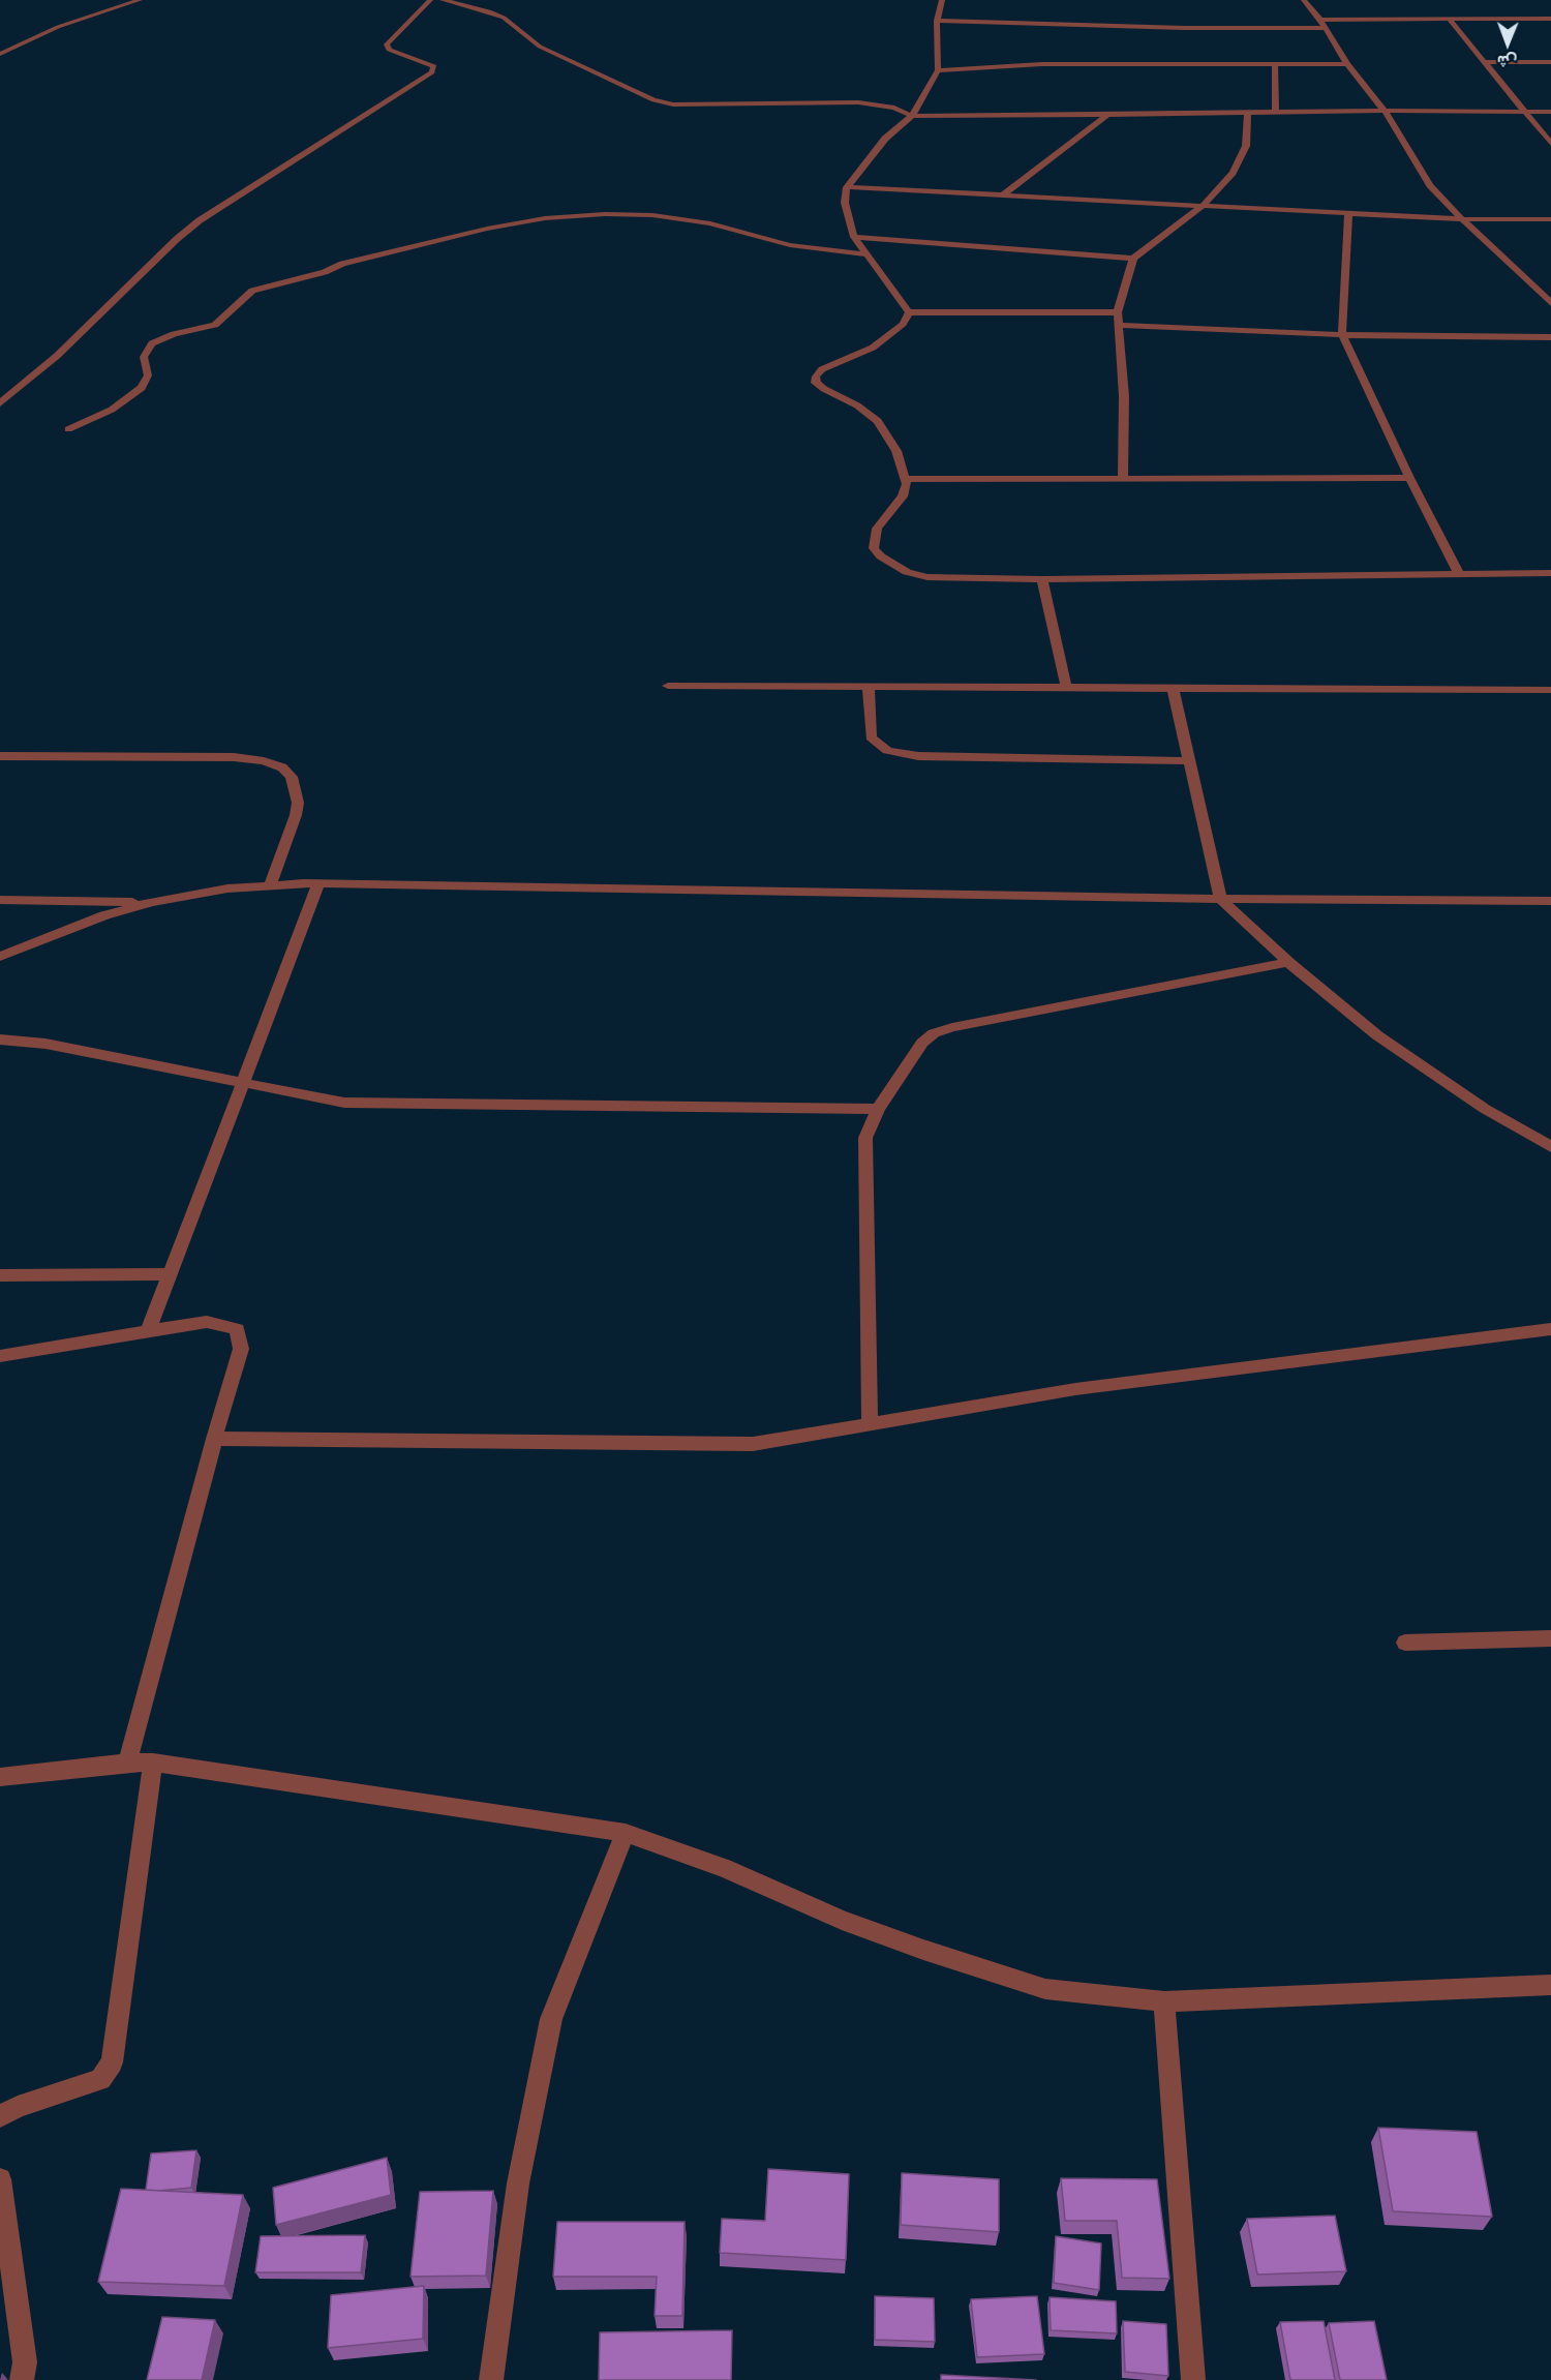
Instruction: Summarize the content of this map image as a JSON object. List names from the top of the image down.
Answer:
{
  "north": "bottom"
}
